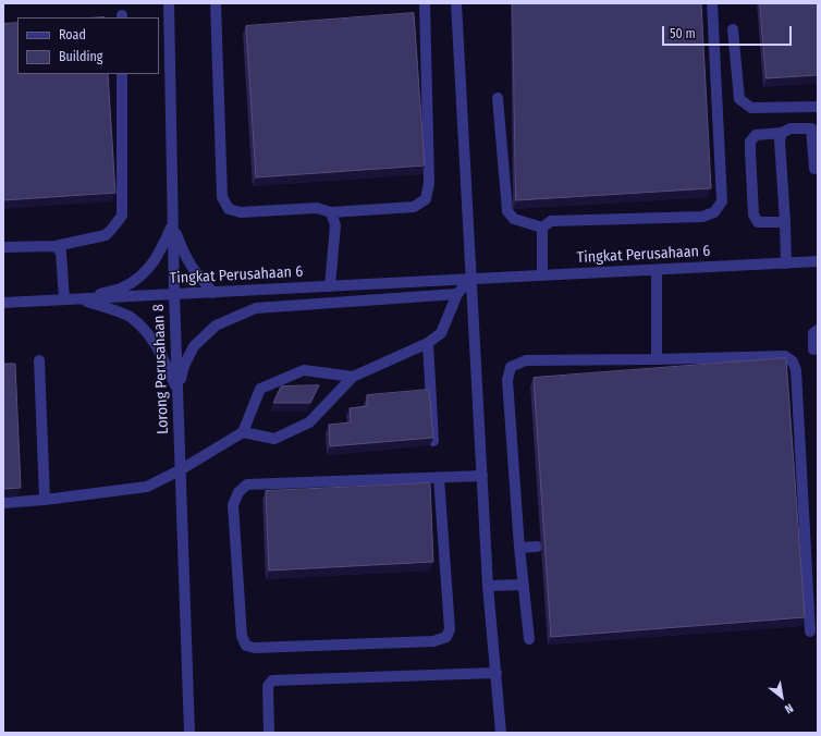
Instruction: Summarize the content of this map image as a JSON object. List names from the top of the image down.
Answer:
{
  "streets": {
    "street": ["Tingkat Perusahaan 6", "Lorong Perusahaan 8"]
  },
  "crossings": [
    ["Tingkat Perusahaan 6", "Lorong Perusahaan 8"]
  ],
  "legend": ["Road", "Building"],
  "scale_bar": "50 m",
  "north": "bottom right"
}
